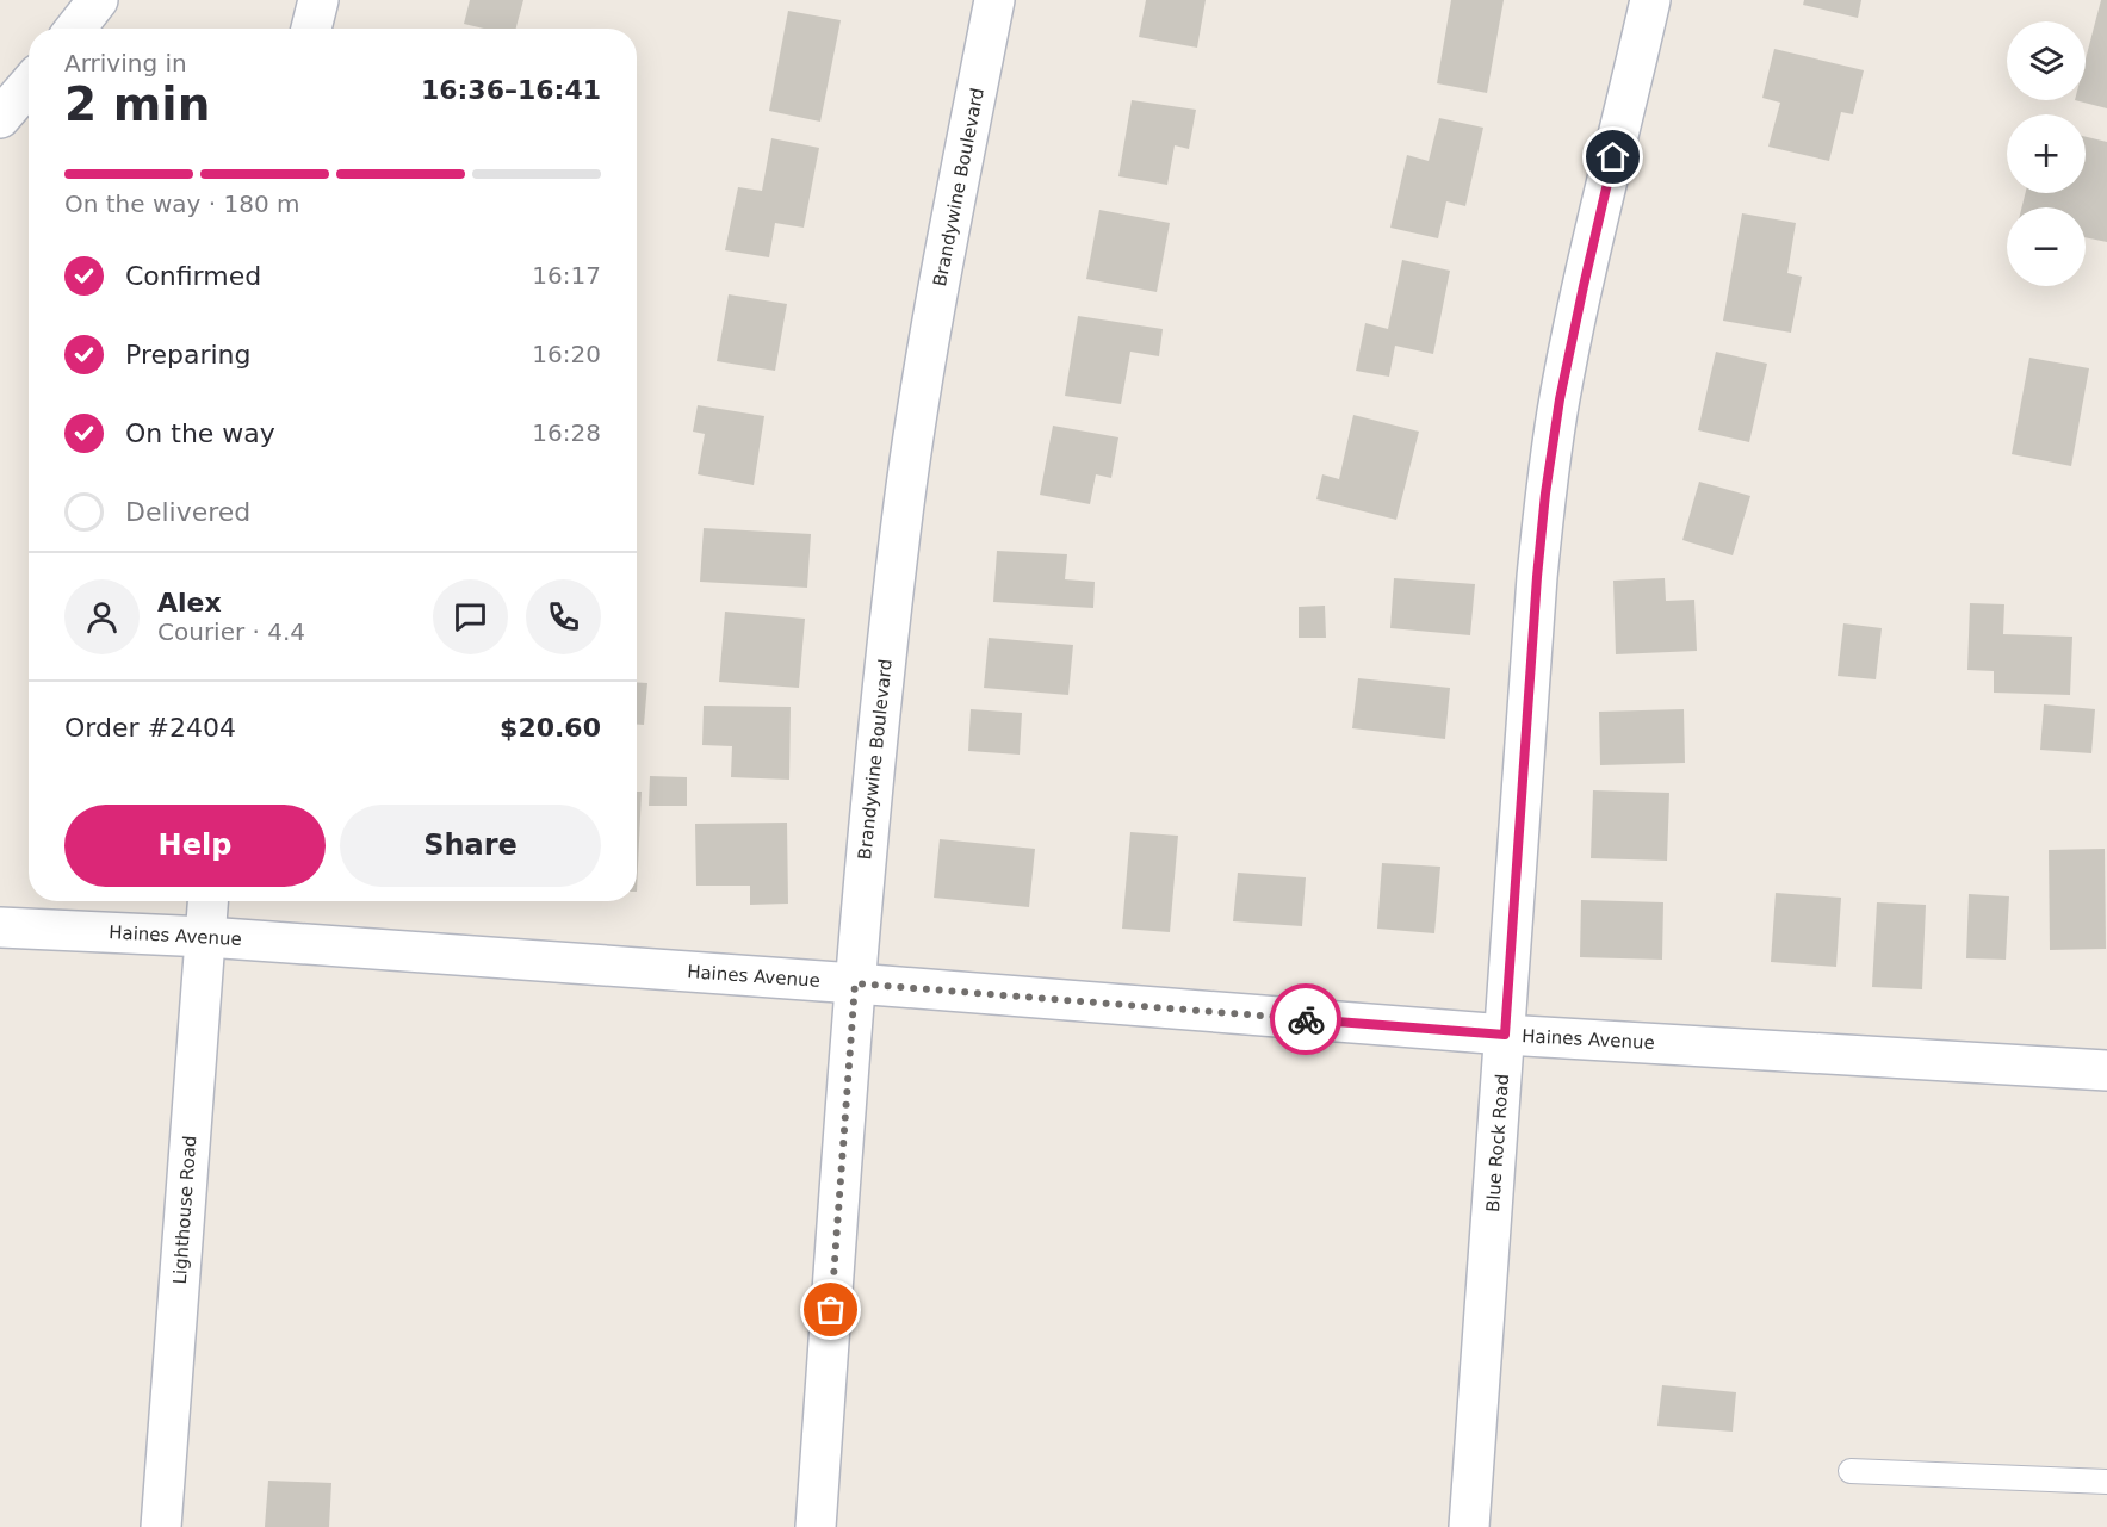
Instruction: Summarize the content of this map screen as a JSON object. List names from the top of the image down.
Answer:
{
  "streets": {
    "street": [
      "Brandywine Boulevard",
      "Haines Avenue",
      "Blue Rock Road",
      "Lighthouse Road"
    ]
  },
  "crossings": [
    ["Brandywine Boulevard", "Haines Avenue"],
    ["Haines Avenue", "Blue Rock Road"],
    ["Haines Avenue", "Lighthouse Road"]
  ],
  "page": {
    "map_buttons": ["+", "−"],
    "heading": ["2 min", "Arriving in", "16:36–16:41"],
    "panel": [
      "Alex",
      "Courier · 4.4",
      "Order #2404",
      "$20.60"
    ],
    "bar": "On the way · 180 m",
    "list": [
      ["Confirmed", "16:17"],
      ["Preparing", "16:20"],
      ["On the way", "16:28"],
      "Delivered"
    ],
    "buttons": ["Help", "Share"]
  }
}
